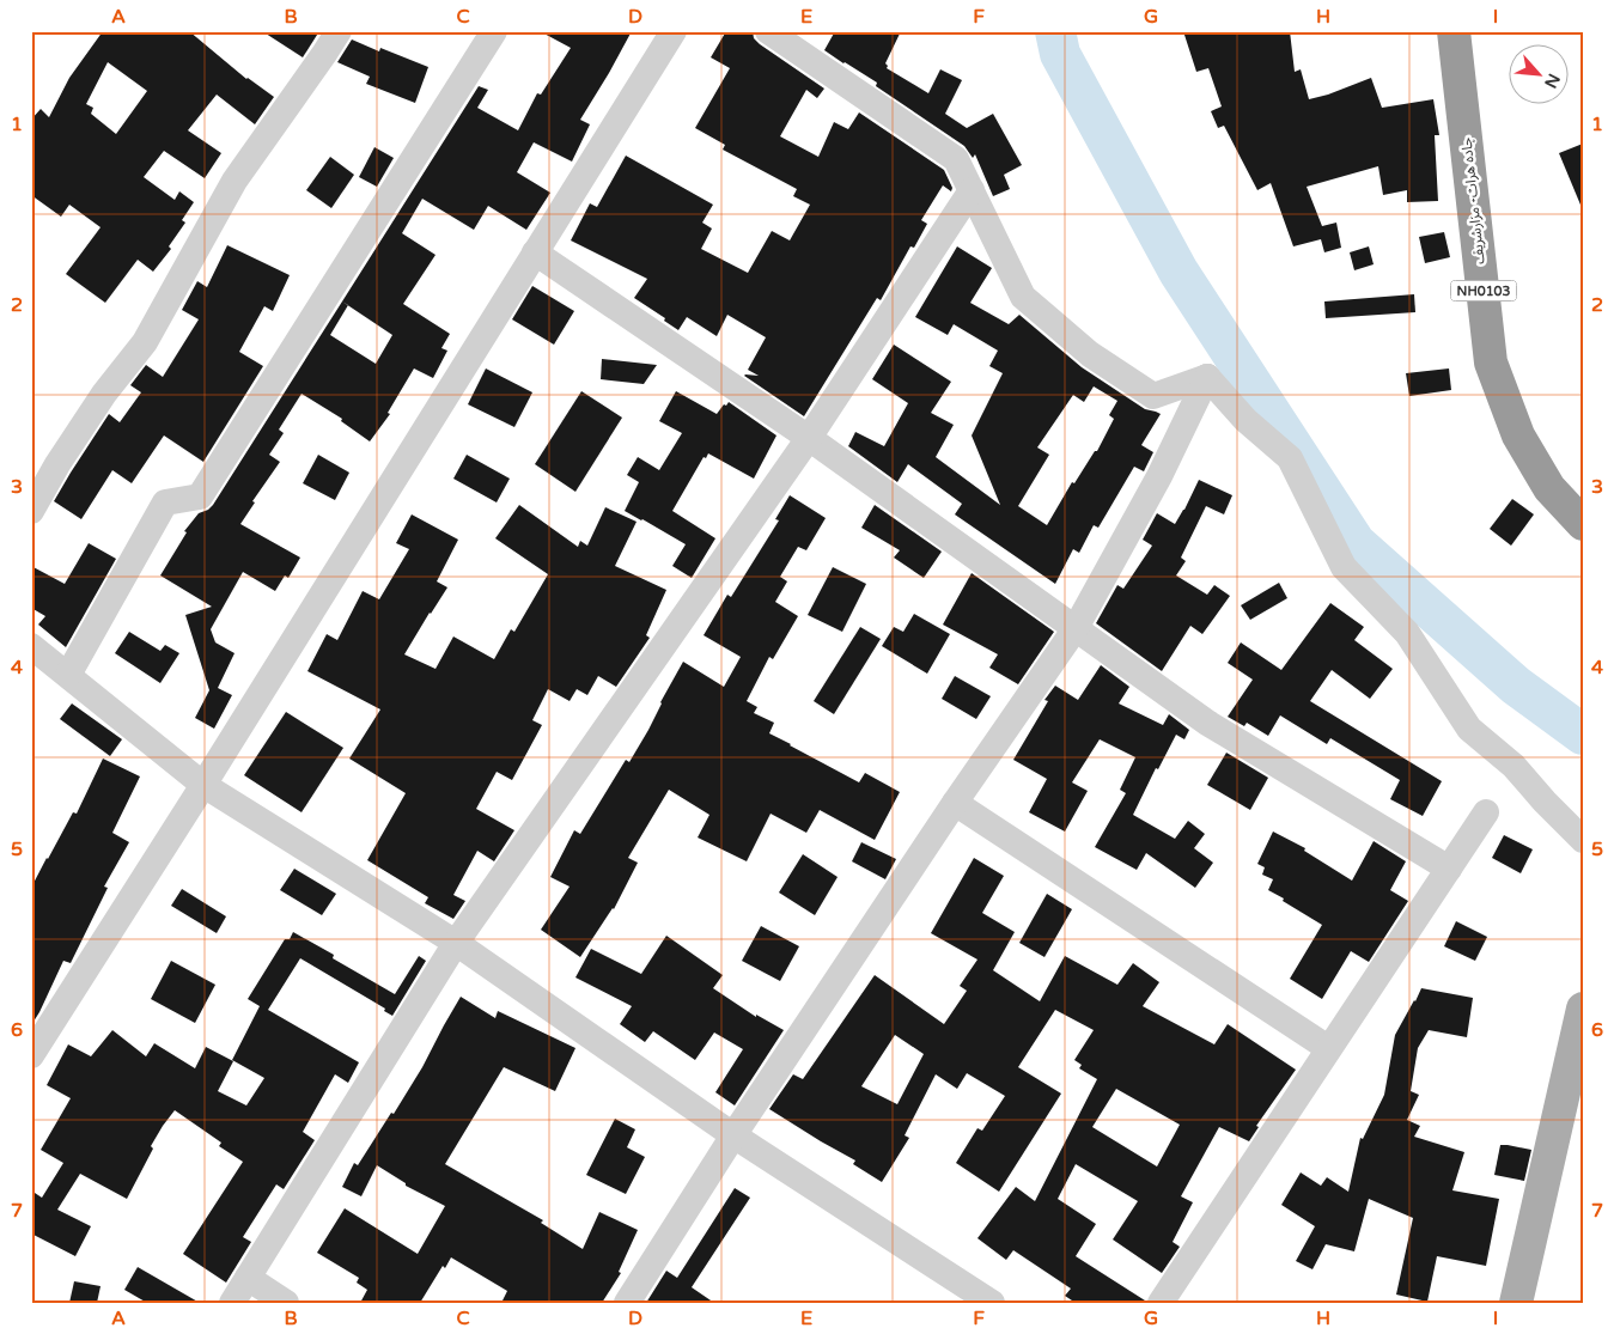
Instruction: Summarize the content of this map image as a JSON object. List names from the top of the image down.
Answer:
{
  "streets": {
    "highway": ["جاده هرات- مزارشریف", "NH0103"]
  },
  "north": "bottom right",
  "grid": {
    "columns": [
      "A",
      "B",
      "C",
      "D",
      "E",
      "F",
      "G",
      "H",
      "I"
    ],
    "rows": [
      "1",
      "2",
      "3",
      "4",
      "5",
      "6",
      "7"
    ]
  }
}
